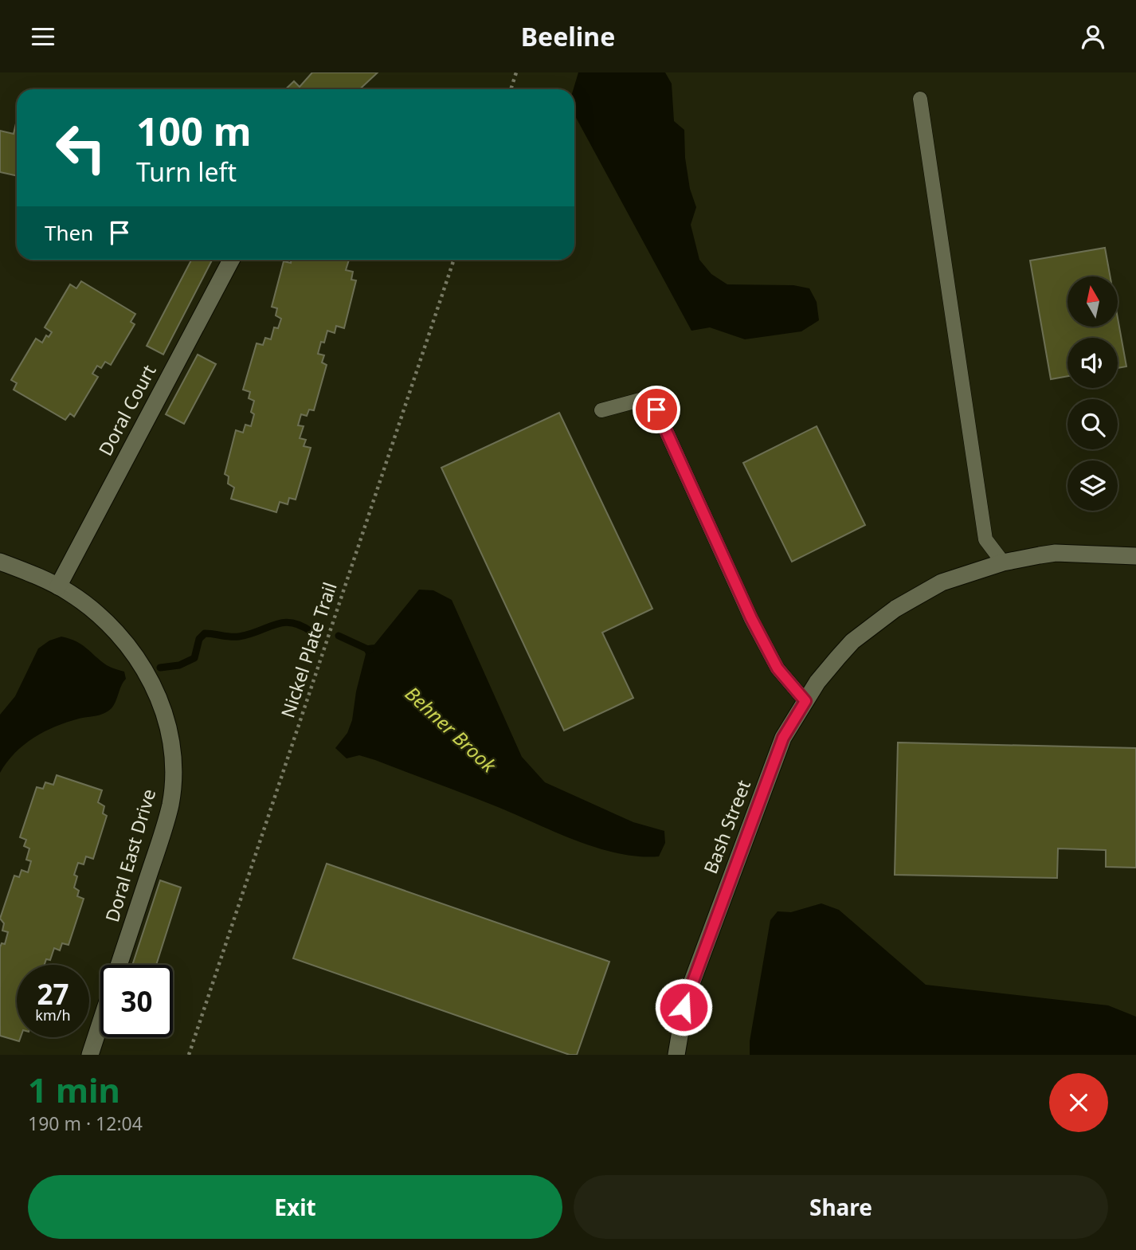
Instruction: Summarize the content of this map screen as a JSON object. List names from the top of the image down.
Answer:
{
  "streets": {
    "street": ["Doral Court", "Bash Street", "Doral East Drive"],
    "path": ["Nickel Plate Trail"]
  },
  "crossings": [
    ["Doral Court", "Doral East Drive"]
  ],
  "water": ["Behner Brook"],
  "north": "top",
  "page": {
    "header": "Beeline",
    "turn": ["100 m", "Turn left"],
    "then": "Then",
    "speed": "27 km/h",
    "limit": "30",
    "heading": ["1 min", "190 m · 12:04"],
    "buttons": ["Exit", "Share"]
  }
}
